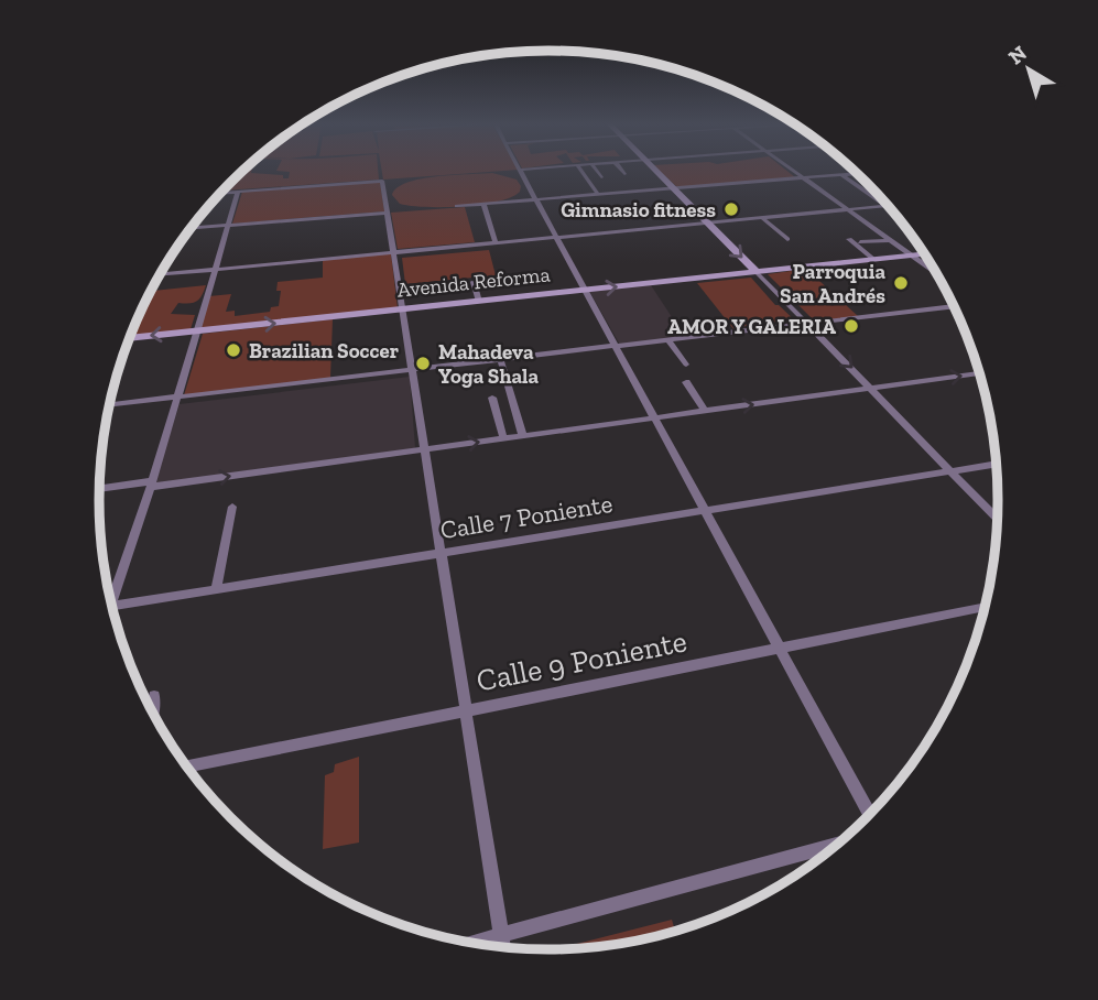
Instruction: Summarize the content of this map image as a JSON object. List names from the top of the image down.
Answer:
{
  "streets": {
    "main road": ["Avenida Reforma"],
    "street": ["Calle 7 Poniente", "Calle 9 Poniente"]
  },
  "places": [
    "Gimnasio fitness",
    "Parroquia San Andrés",
    "AMOR Y GALERIA",
    "Brazilian Soccer",
    "Mahadeva Yoga Shala"
  ],
  "north": "top left"
}
